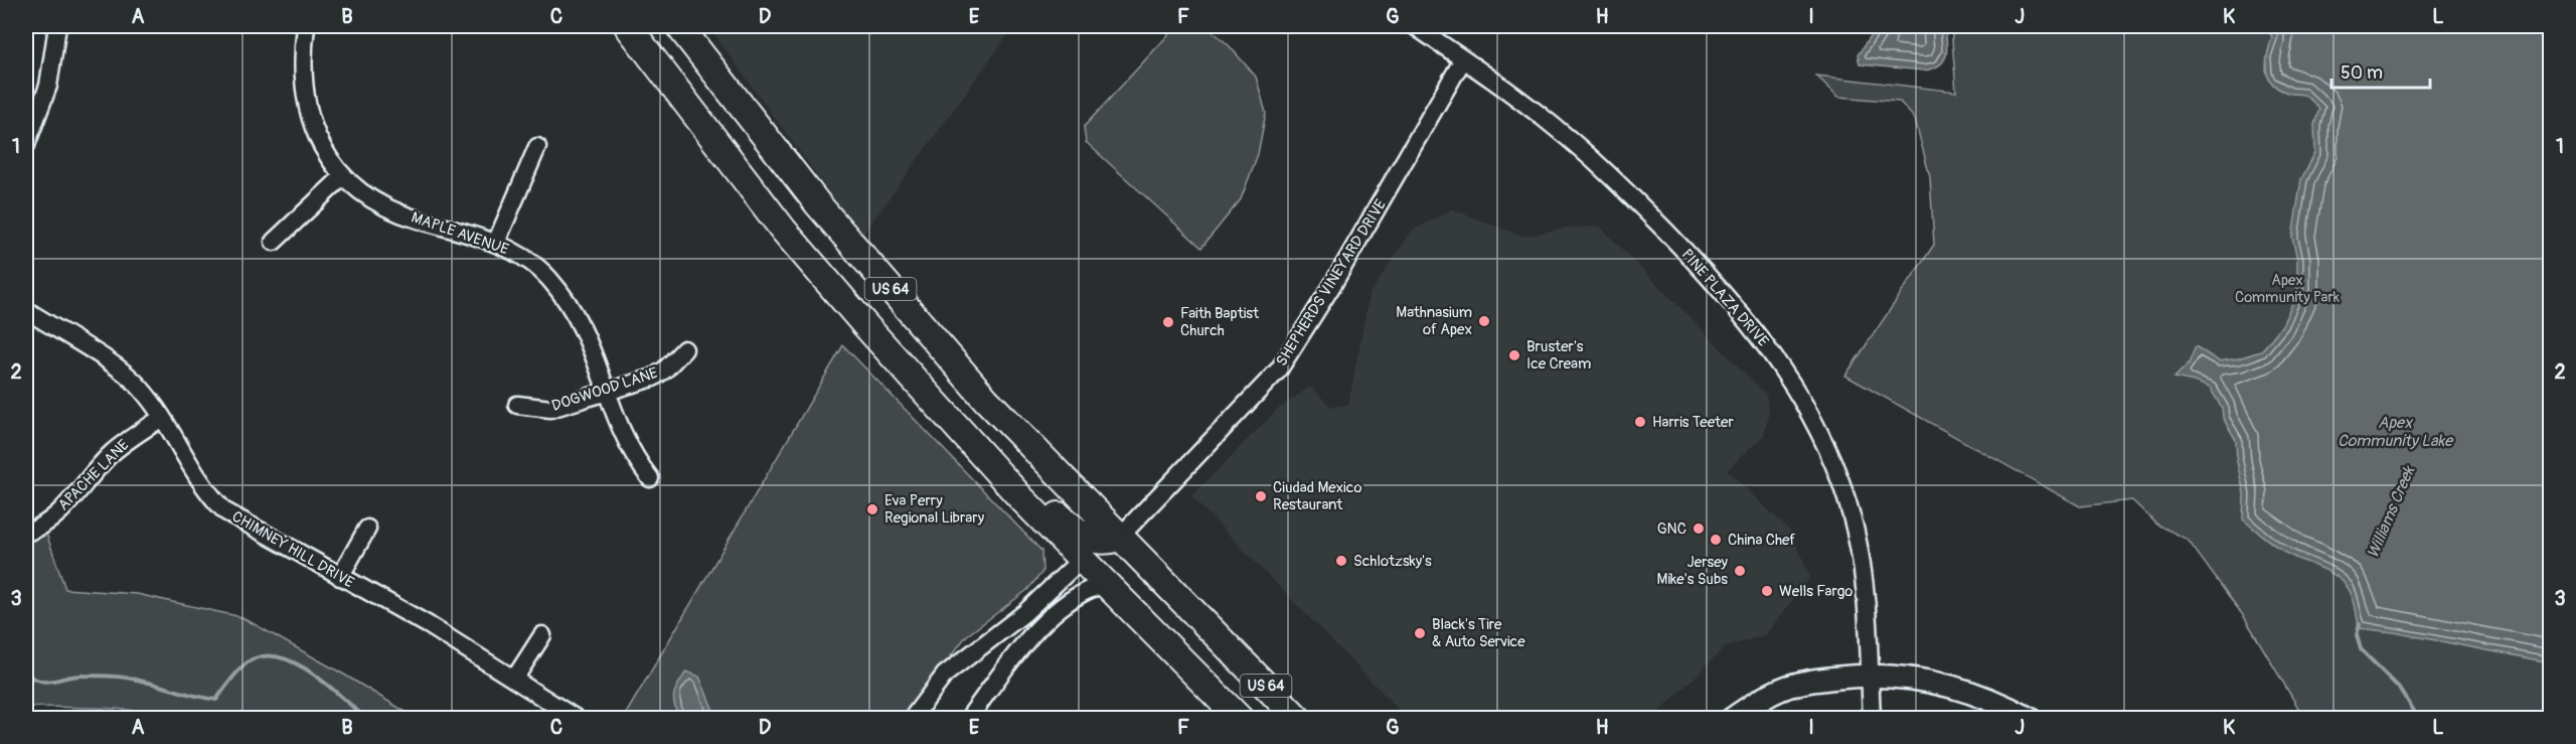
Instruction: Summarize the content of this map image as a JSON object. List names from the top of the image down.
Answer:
{
  "streets": {
    "highway": ["US 64"],
    "street": [
      "MAPLE AVENUE",
      "SHEPHERDS VINEYARD DRIVE",
      "PINE PLAZA DRIVE",
      "DOGWOOD LANE",
      "APACHE LANE",
      "CHIMNEY HILL DRIVE"
    ]
  },
  "crossings": [
    ["MAPLE AVENUE", "DOGWOOD LANE"],
    ["SHEPHERDS VINEYARD DRIVE", "US 64"],
    ["SHEPHERDS VINEYARD DRIVE", "PINE PLAZA DRIVE"],
    ["APACHE LANE", "CHIMNEY HILL DRIVE"]
  ],
  "water": ["Apex Community Lake", "Williams Creek"],
  "parks": ["Apex Community Park"],
  "places": [
    "Mathnasium of Apex",
    "Faith Baptist Church",
    "Bruster's Ice Cream",
    "Harris Teeter",
    "Ciudad Mexico Restaurant",
    "Eva Perry Regional Library",
    "GNC",
    "China Chef",
    "Schlotzsky's",
    "Jersey Mike's Subs",
    "Wells Fargo",
    "Black's Tire & Auto Service"
  ],
  "scale_bar": "50 m",
  "grid": {
    "columns": [
      "A",
      "B",
      "C",
      "D",
      "E",
      "F",
      "G",
      "H",
      "I",
      "J",
      "K",
      "L"
    ],
    "rows": ["1", "2", "3"]
  }
}
